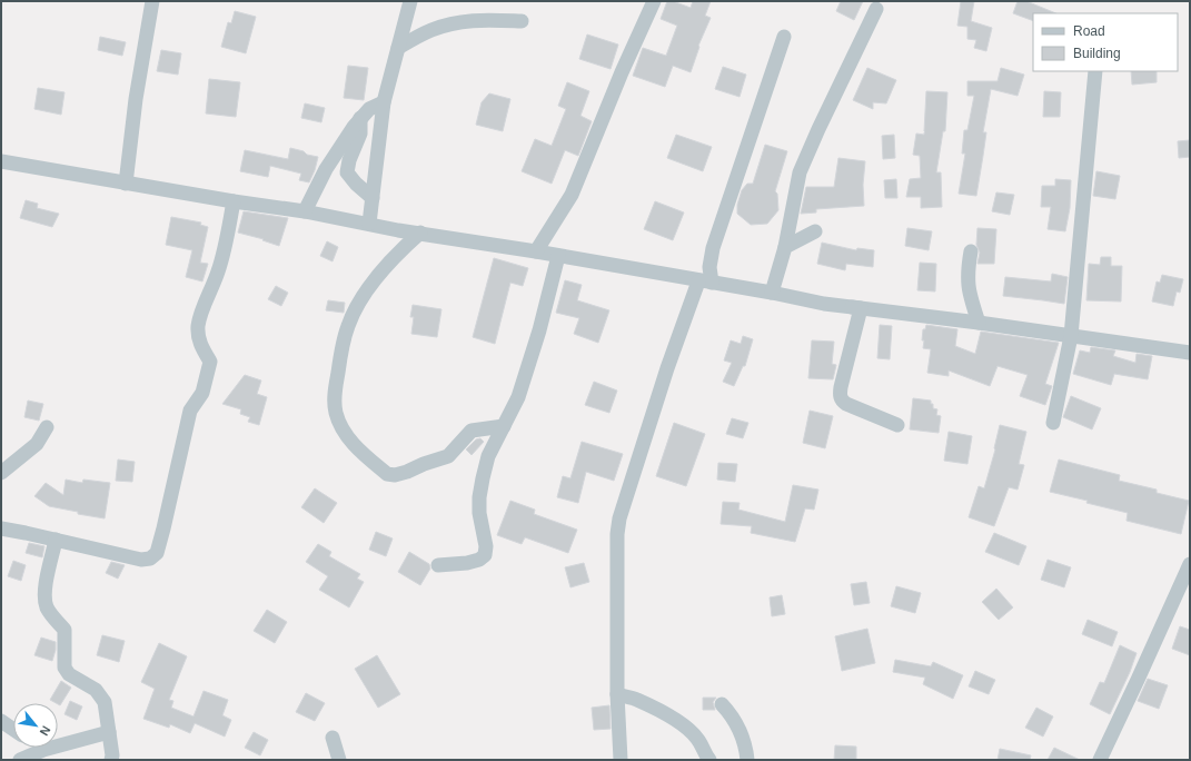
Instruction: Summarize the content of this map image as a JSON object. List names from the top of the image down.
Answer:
{
  "legend": ["Road", "Building"],
  "north": "bottom right"
}
